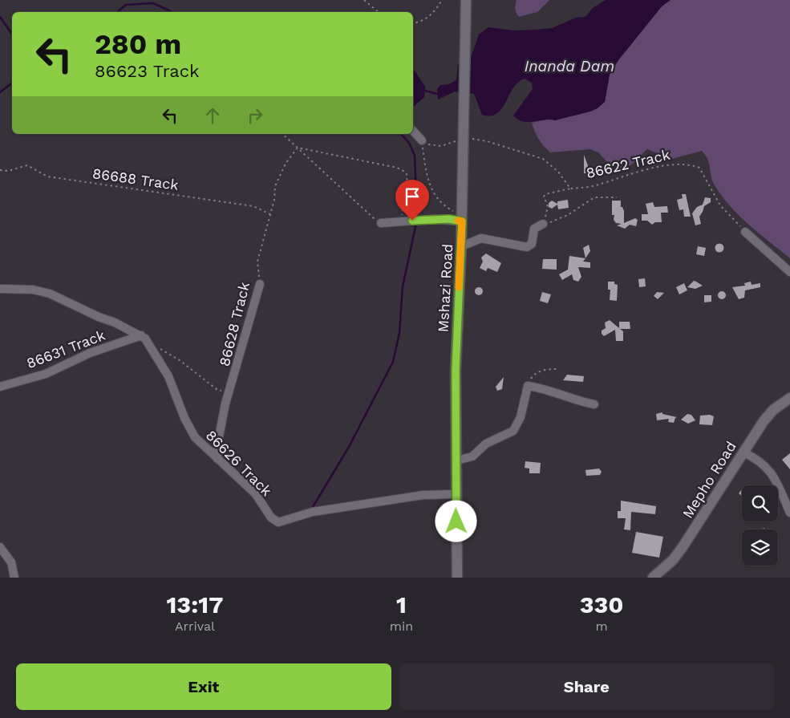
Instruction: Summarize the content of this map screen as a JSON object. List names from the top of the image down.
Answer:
{
  "streets": {
    "street": [
      "Mshazi Road",
      "86628 Track",
      "86631 Track",
      "86626 Track",
      "Mepho Road"
    ],
    "path": ["86622 Track", "86688 Track"]
  },
  "crossings": [
    ["86622 Track", "Mshazi Road"],
    ["86688 Track", "86628 Track"],
    ["Mshazi Road", "86626 Track"],
    ["86628 Track", "86626 Track"]
  ],
  "water": ["Inanda Dam"],
  "page": {
    "turn": ["280 m", "86623 Track"],
    "eta": [
      "13:17",
      "Arrival",
      "1",
      "min",
      "330",
      "m"
    ],
    "buttons": ["Exit", "Share"]
  }
}
